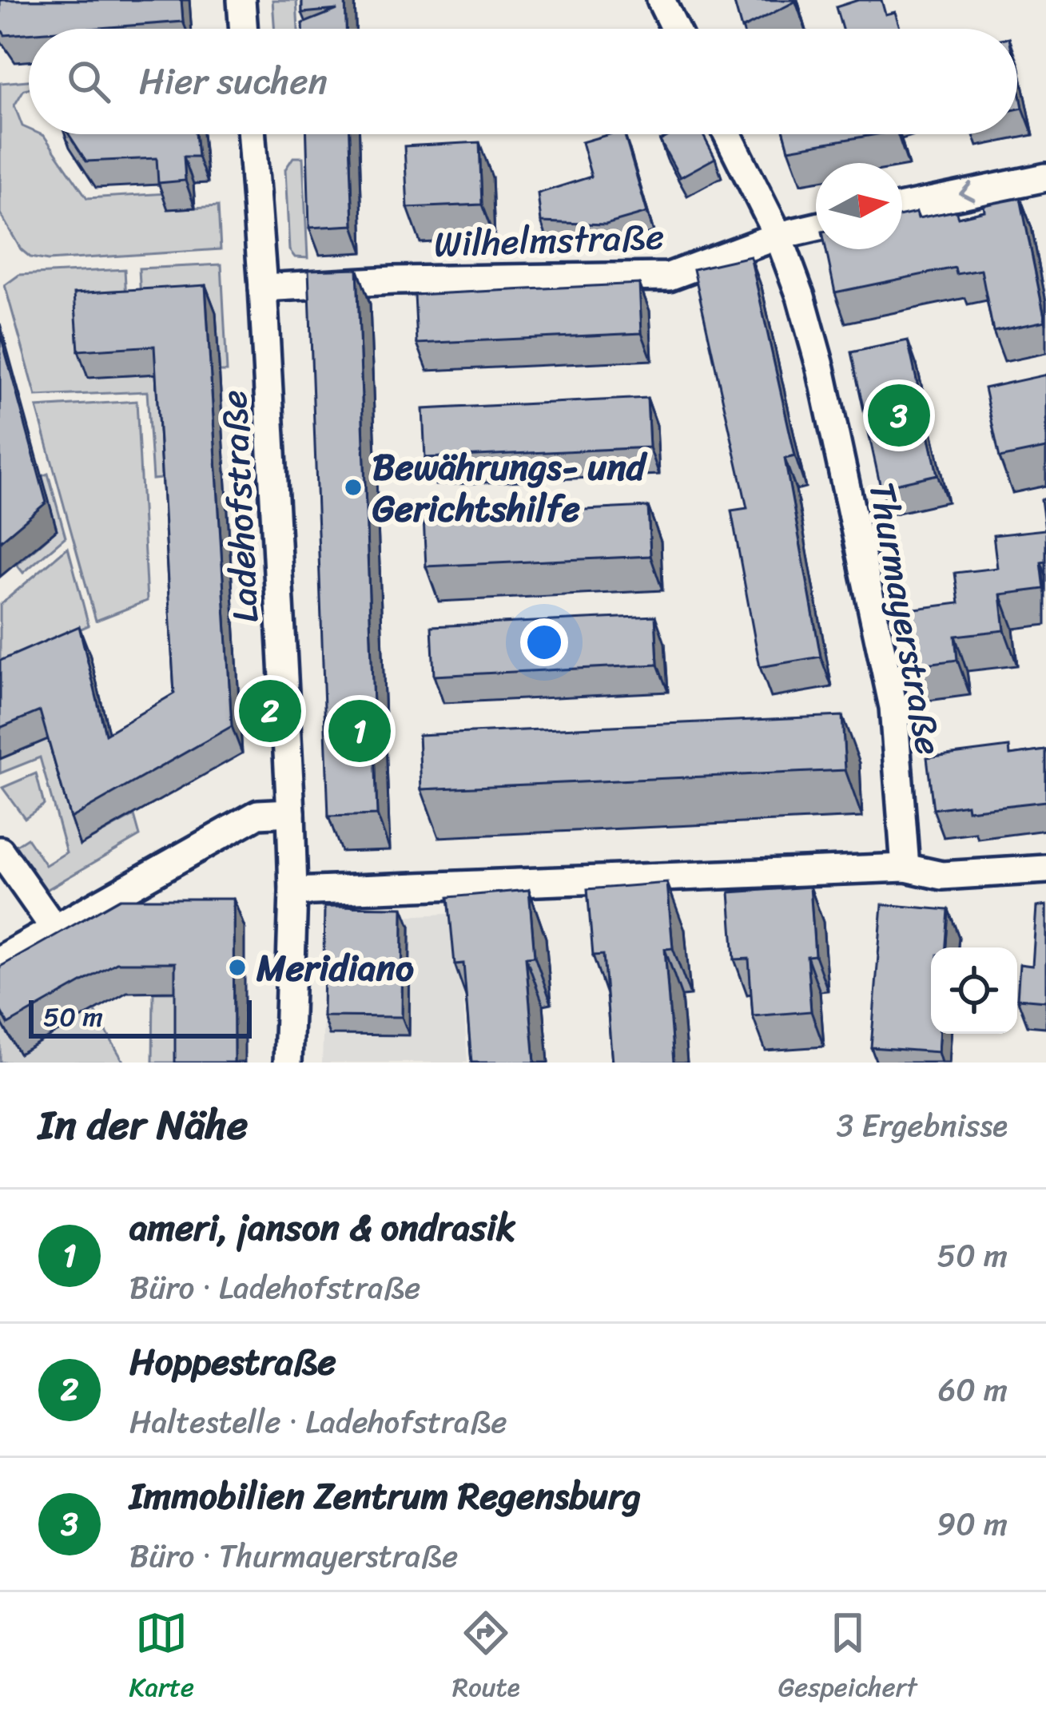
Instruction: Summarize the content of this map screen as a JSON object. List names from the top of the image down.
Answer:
{
  "streets": {
    "street": ["Wilhelmstraße", "Ladehofstraße", "Thurmayerstraße"]
  },
  "crossings": [
    ["Wilhelmstraße", "Ladehofstraße"],
    ["Wilhelmstraße", "Thurmayerstraße"]
  ],
  "places": ["Bewährungs- und Gerichtshilfe", "Meridiano"],
  "scale_bar": "50 m",
  "north": "right",
  "page": {
    "search": "Hier suchen",
    "pins": ["3", "2", "1"],
    "scale": "50 m",
    "heading": ["In der Nähe", "3 Ergebnisse"],
    "list": [
      {
        "mark": "1",
        "name": "ameri, janson & ondrasik",
        "note": "Büro · Ladehofstraße",
        "value": "50 m"
      },
      {
        "mark": "2",
        "name": "Hoppestraße",
        "note": "Haltestelle · Ladehofstraße",
        "value": "60 m"
      },
      {
        "mark": "3",
        "name": "Immobilien Zentrum Regensburg",
        "note": "Büro · Thurmayerstraße",
        "value": "90 m"
      }
    ],
    "nav": ["Karte", "Route", "Gespeichert"]
  }
}
